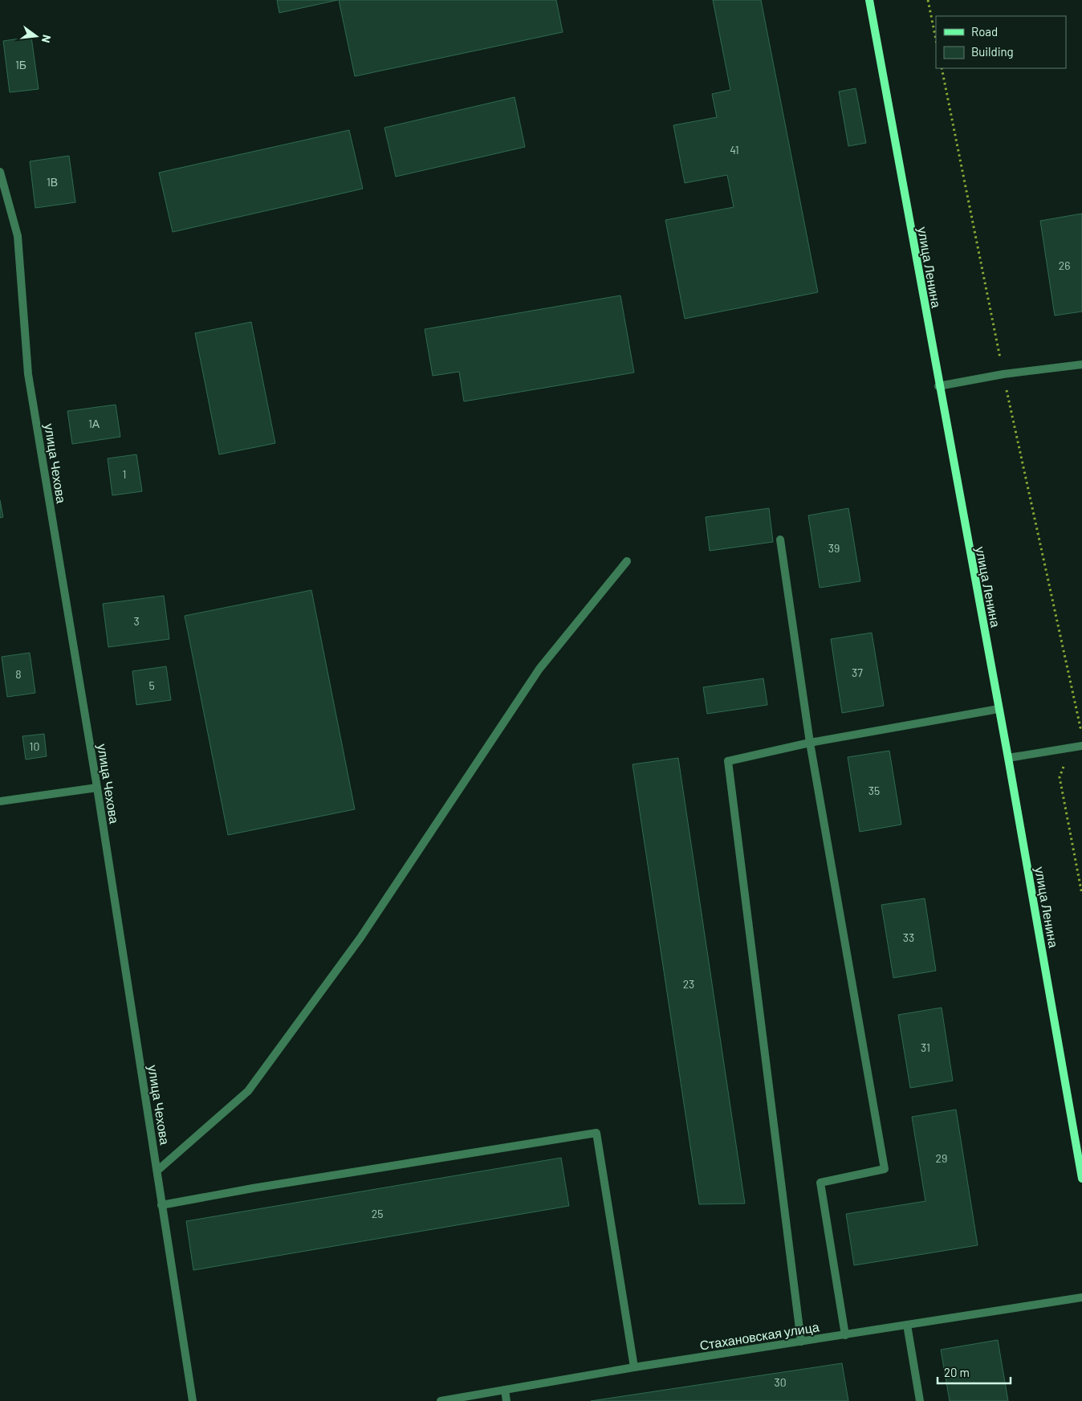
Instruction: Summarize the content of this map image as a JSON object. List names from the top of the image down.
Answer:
{
  "streets": {
    "main road": ["улица Ленина"],
    "street": ["улица Чехова", "Стахановская улица"]
  },
  "house_numbers": [
    "1Б",
    "41",
    "1В",
    "26",
    "1А",
    "1",
    "39",
    "3",
    "37",
    "8",
    "5",
    "10",
    "35",
    "33",
    "23",
    "31",
    "29",
    "25",
    "30"
  ],
  "legend": ["Road", "Building"],
  "scale_bar": "20 m",
  "north": "right"
}
